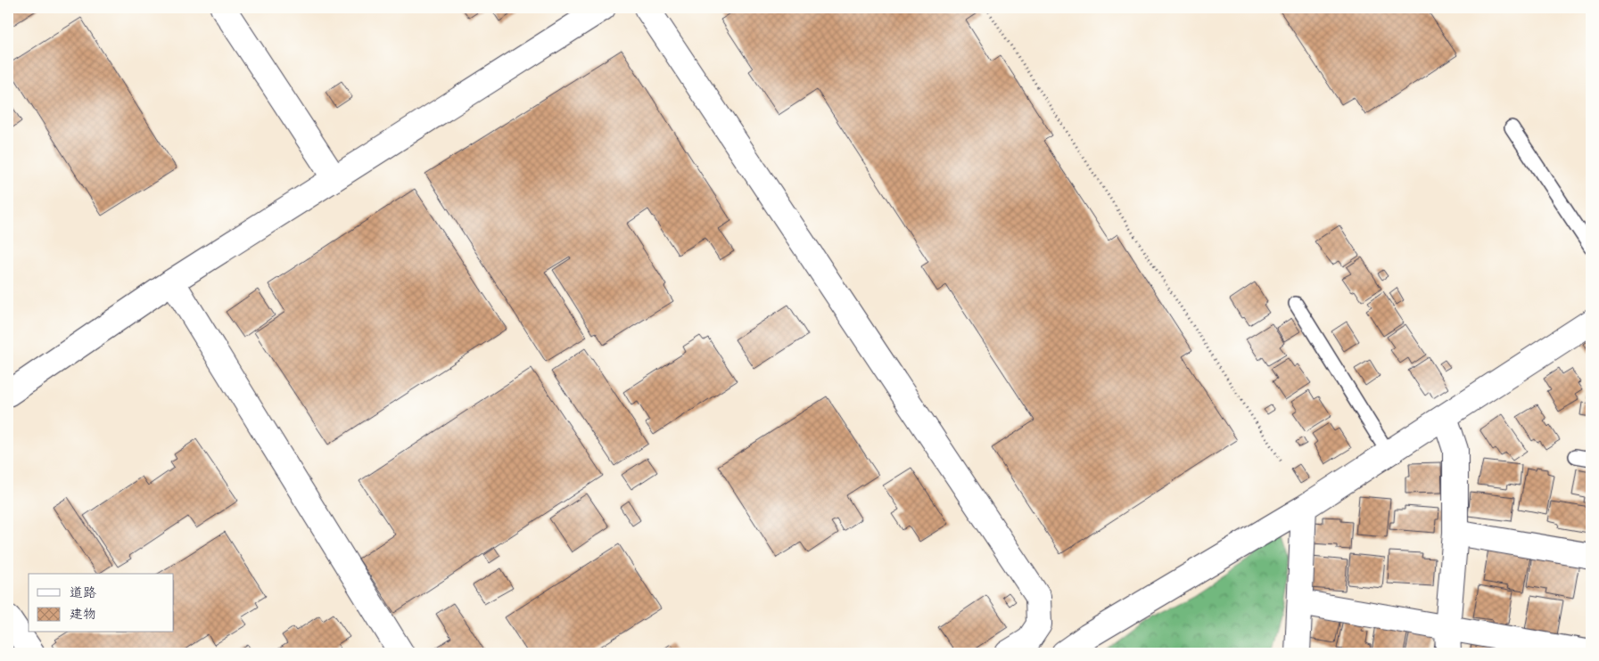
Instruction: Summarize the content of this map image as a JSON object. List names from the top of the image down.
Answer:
{
  "legend": ["道路", "建物"]
}
